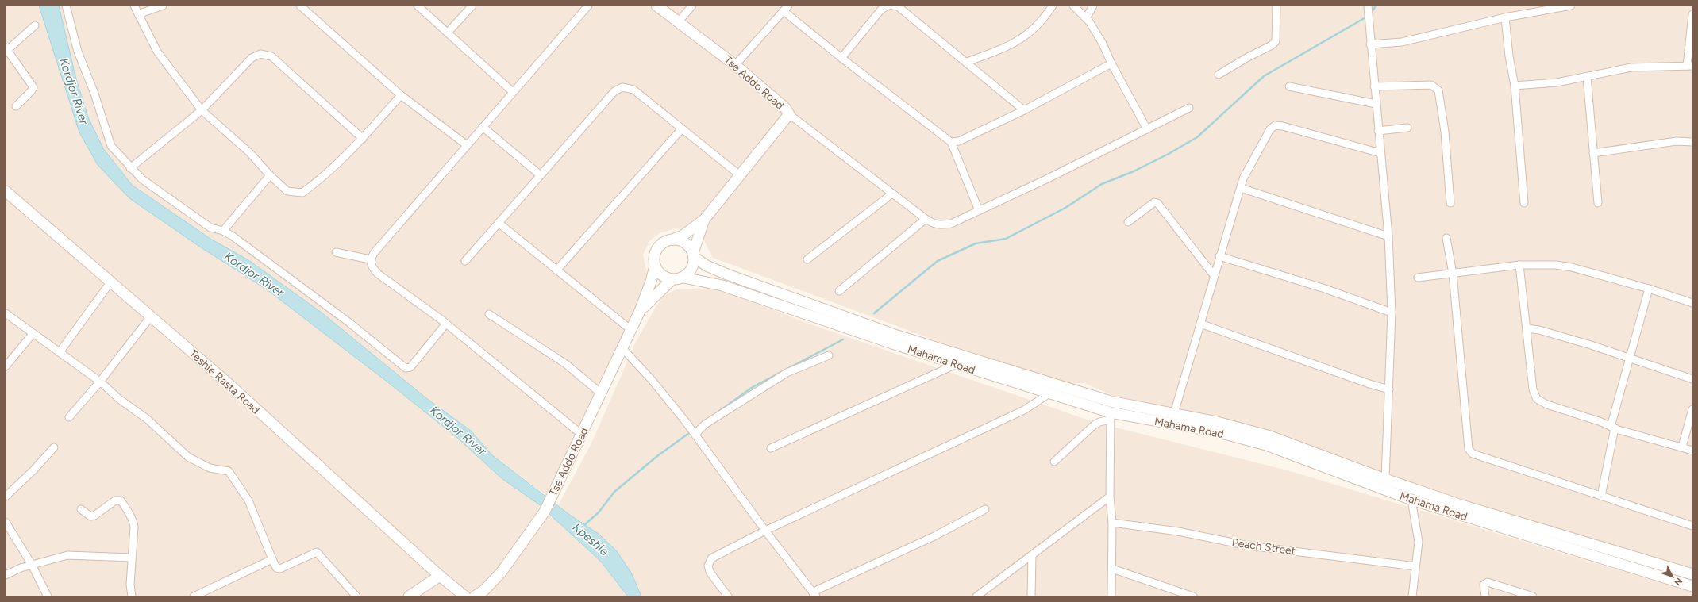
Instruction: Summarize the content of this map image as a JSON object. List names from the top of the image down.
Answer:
{
  "streets": {
    "street": [
      "Tse Addo Road",
      "Mahama Road",
      "Teshie Rasta Road",
      "Peach Street"
    ]
  },
  "crossings": [
    ["Tse Addo Road", "Mahama Road"]
  ],
  "water": ["Kordjor River", "Kpeshie"],
  "north": "bottom right"
}
